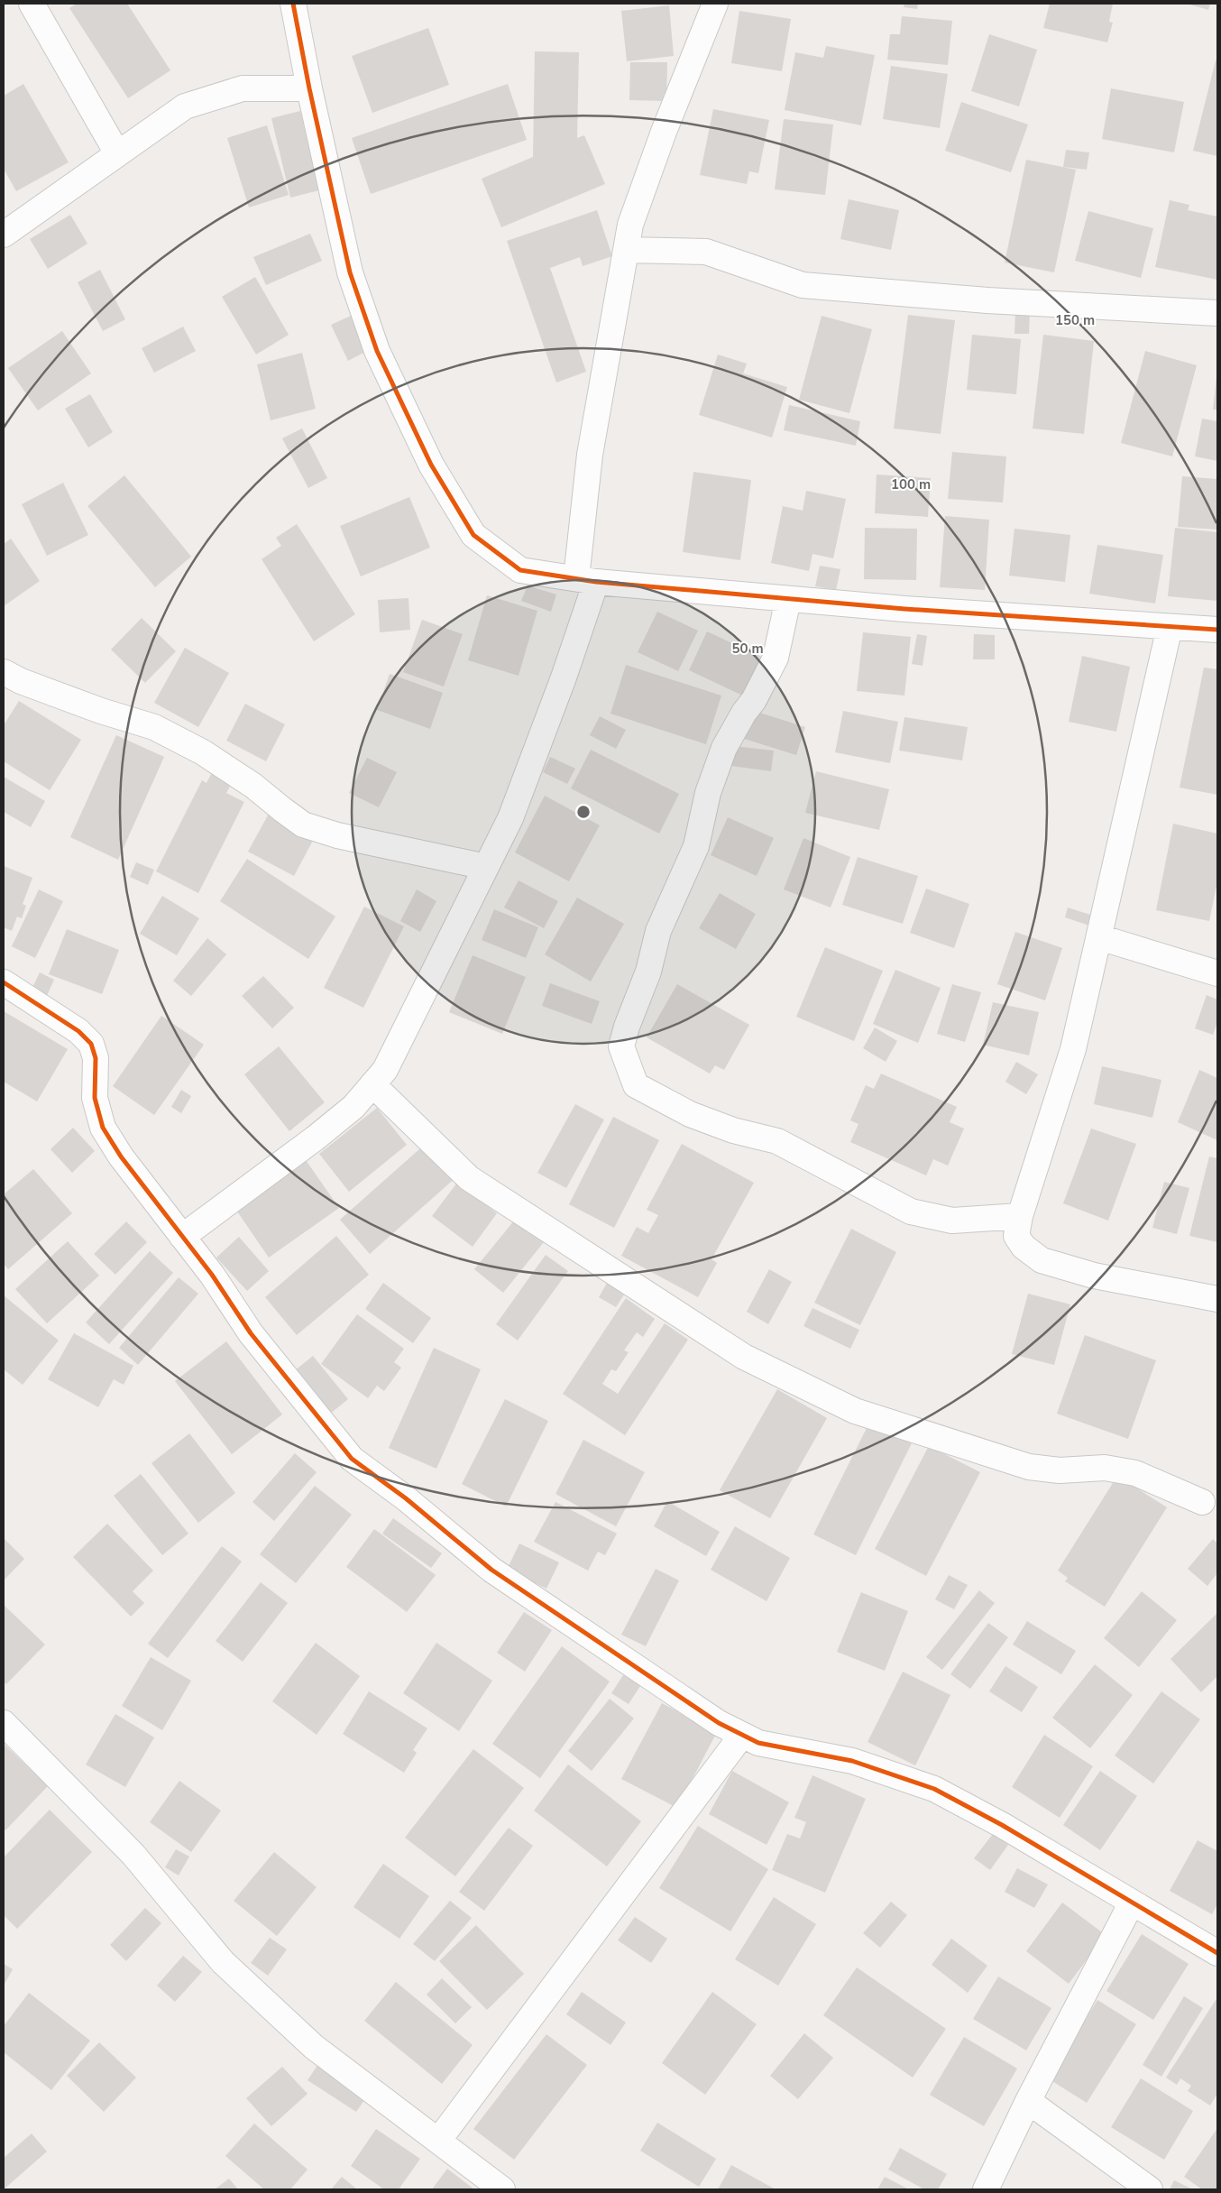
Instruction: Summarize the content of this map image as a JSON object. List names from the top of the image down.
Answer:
{
  "rings": ["150 m", "100 m", "50 m"]
}
